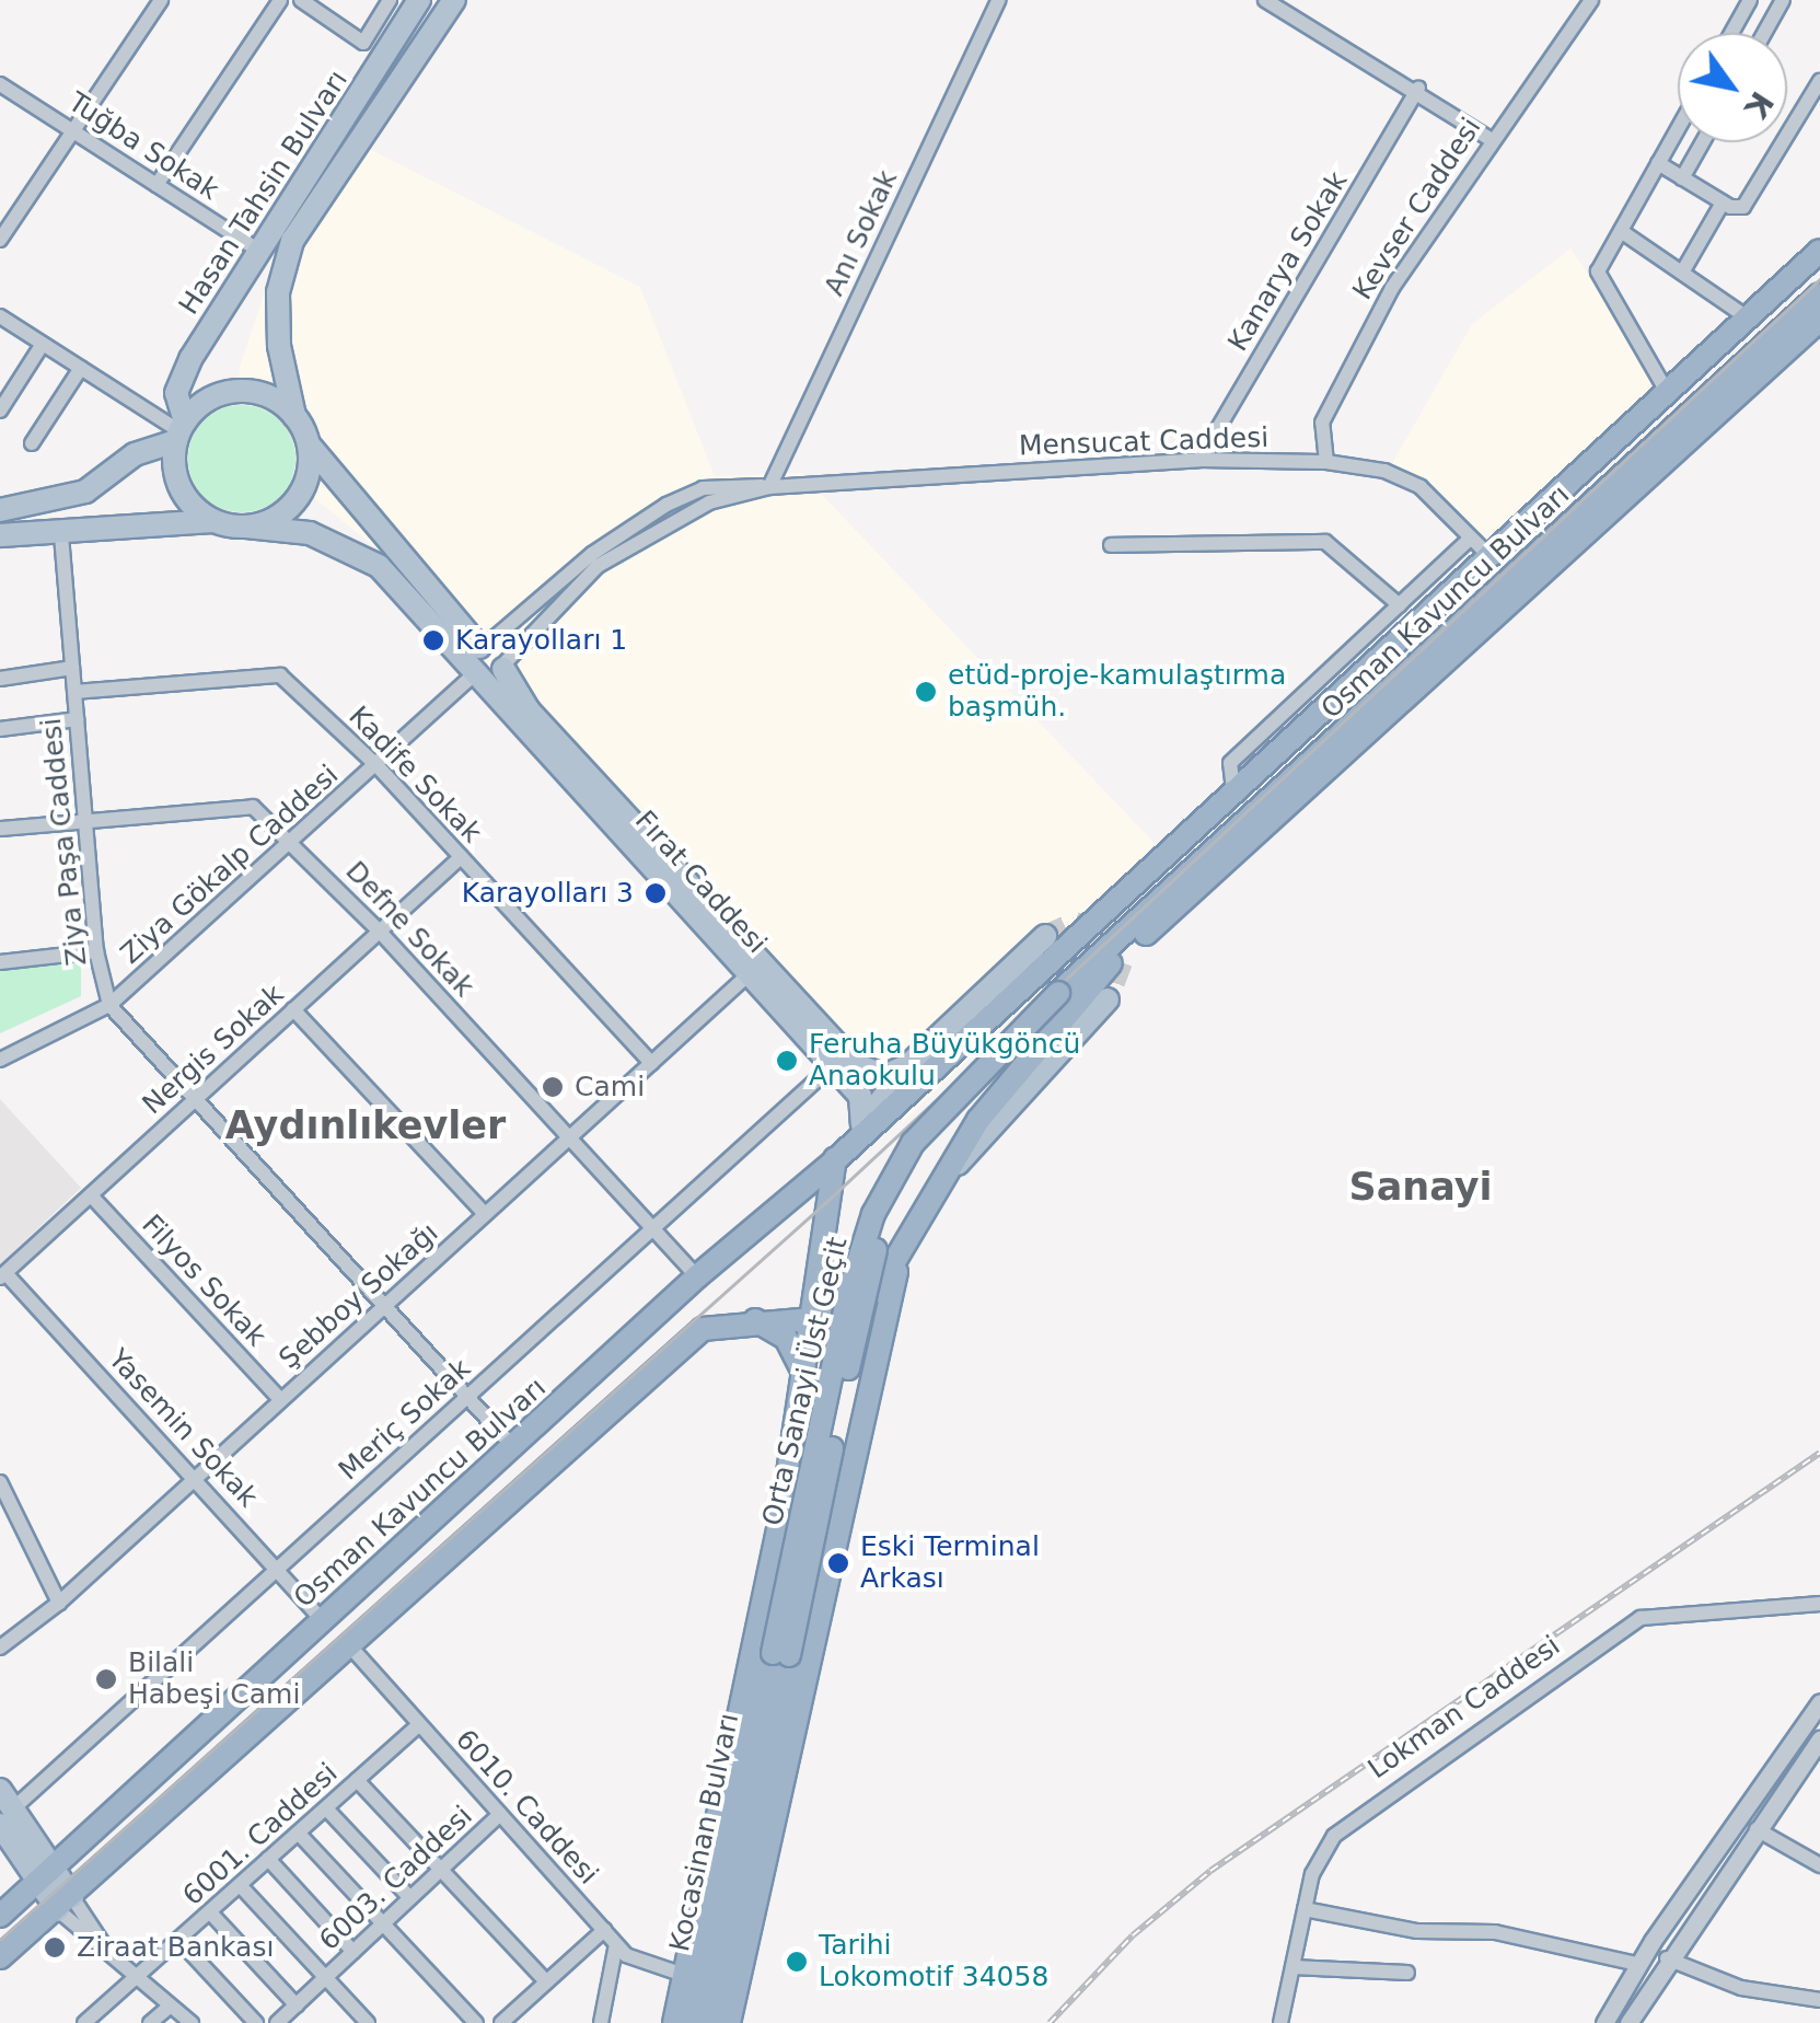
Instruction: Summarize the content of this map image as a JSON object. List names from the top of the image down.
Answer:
{
  "streets": {
    "highway": ["Osman Kavuncu Bulvarı", "Orta Sanayi Üst Geçit", "Kocasinan Bulvarı"],
    "main road": ["Hasan Tahsin Bulvarı", "Fırat Caddesi"],
    "street": [
      "Tuğba Sokak",
      "Kevser Caddesi",
      "Anı Sokak",
      "Kanarya Sokak",
      "Mensucat Caddesi",
      "Kadife Sokak",
      "Ziya Paşa Caddesi",
      "Ziya Gökalp Caddesi",
      "Defne Sokak",
      "Nergis Sokak",
      "Filyos Sokak",
      "Şebboy Sokağı",
      "Meriç Sokak",
      "Yasemin Sokak",
      "Lokman Caddesi",
      "6010. Caddesi",
      "6001. Caddesi",
      "6003. Caddesi"
    ]
  },
  "crossings": [
    ["Tuğba Sokak", "Hasan Tahsin Bulvarı"],
    ["Hasan Tahsin Bulvarı", "Fırat Caddesi"],
    ["Kevser Caddesi", "Mensucat Caddesi"],
    ["Anı Sokak", "Mensucat Caddesi"],
    ["Kanarya Sokak", "Mensucat Caddesi"],
    ["Mensucat Caddesi", "Ziya Gökalp Caddesi"],
    ["Mensucat Caddesi", "Fırat Caddesi"],
    ["Osman Kavuncu Bulvarı", "Ziya Paşa Caddesi"],
    ["Osman Kavuncu Bulvarı", "Defne Sokak"],
    ["Osman Kavuncu Bulvarı", "Orta Sanayi Üst Geçit"],
    ["Osman Kavuncu Bulvarı", "Yasemin Sokak"],
    ["Kadife Sokak", "Ziya Paşa Caddesi"],
    ["Kadife Sokak", "Ziya Gökalp Caddesi"],
    ["Kadife Sokak", "Nergis Sokak"],
    ["Kadife Sokak", "Şebboy Sokağı"],
    ["Ziya Paşa Caddesi", "Ziya Gökalp Caddesi"],
    ["Ziya Paşa Caddesi", "Defne Sokak"],
    ["Ziya Paşa Caddesi", "Nergis Sokak"],
    ["Ziya Paşa Caddesi", "Şebboy Sokağı"],
    ["Ziya Paşa Caddesi", "Meriç Sokak"],
    ["Ziya Gökalp Caddesi", "Fırat Caddesi"],
    ["Ziya Gökalp Caddesi", "Defne Sokak"],
    ["Fırat Caddesi", "Şebboy Sokağı"],
    ["Fırat Caddesi", "Meriç Sokak"],
    ["Defne Sokak", "Nergis Sokak"],
    ["Defne Sokak", "Şebboy Sokağı"],
    ["Defne Sokak", "Meriç Sokak"],
    ["Nergis Sokak", "Filyos Sokak"],
    ["Nergis Sokak", "Yasemin Sokak"],
    ["Filyos Sokak", "Şebboy Sokağı"],
    ["Şebboy Sokağı", "Yasemin Sokak"],
    ["Orta Sanayi Üst Geçit", "Kocasinan Bulvarı"],
    ["Meriç Sokak", "Yasemin Sokak"],
    ["6010. Caddesi", "6001. Caddesi"],
    ["6010. Caddesi", "6003. Caddesi"]
  ],
  "districts": ["Aydınlıkevler", "Sanayi"],
  "places": [
    "Karayolları 1",
    "etüd-proje-kamulaştırma başmüh.",
    "Karayolları 3",
    "Feruha Büyükgöncü Anaokulu",
    "Cami",
    "Eski Terminal Arkası",
    "Bilali Habeşi Cami",
    "Ziraat Bankası",
    "Tarihi Lokomotif 34058"
  ],
  "north": "bottom right"
}
